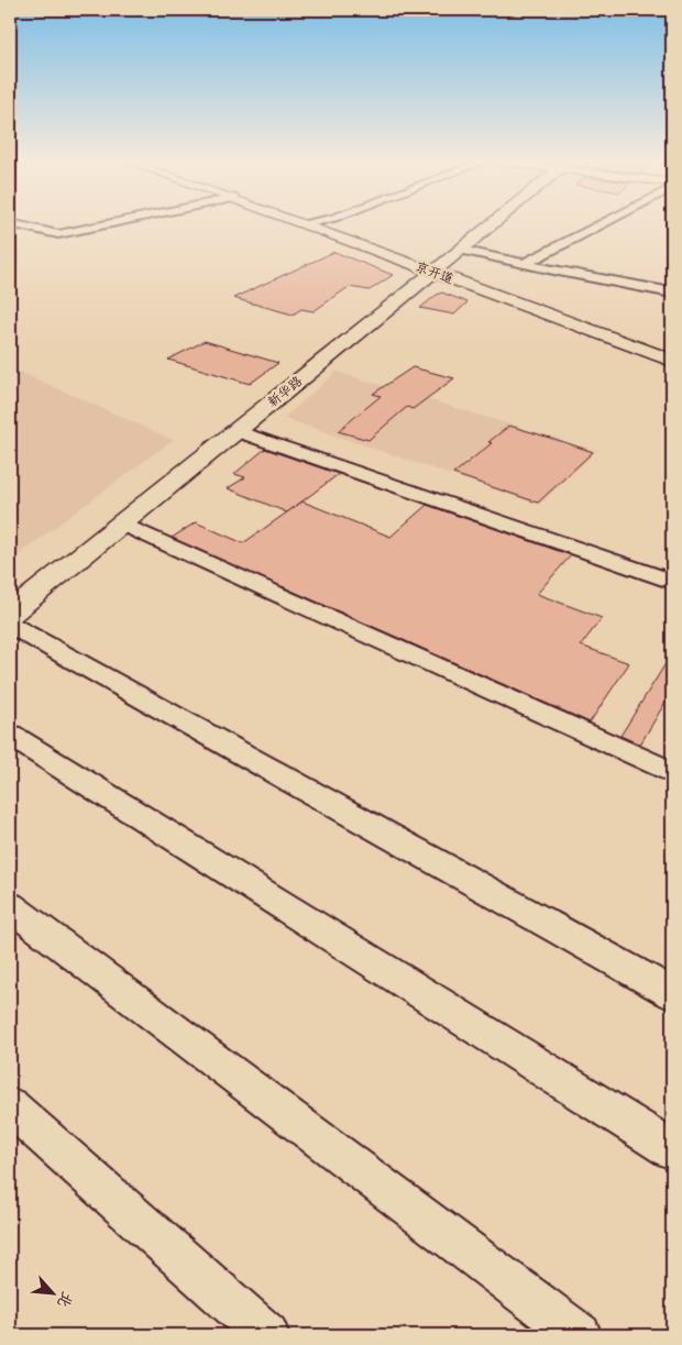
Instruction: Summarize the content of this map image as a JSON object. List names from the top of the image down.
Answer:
{
  "streets": {
    "main road": ["京开道", "新华路"]
  },
  "crossings": [
    ["京开道", "新华路"]
  ],
  "north": "bottom right"
}
